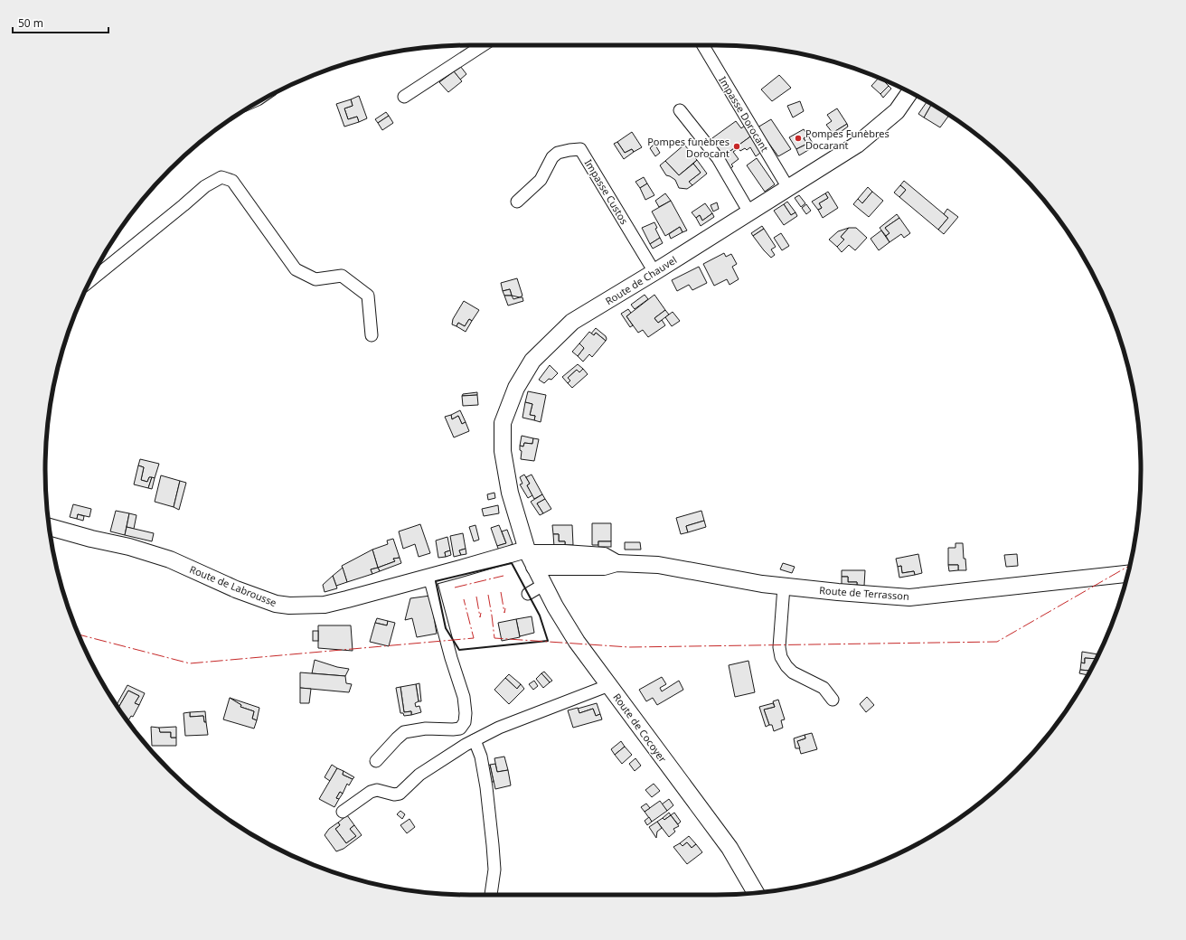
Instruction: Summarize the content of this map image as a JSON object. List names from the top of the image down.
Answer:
{
  "streets": {
    "street": [
      "Impasse Dorocant",
      "Impasse Custos",
      "Route de Chauvel",
      "Route de Labrousse",
      "Route de Terrasson",
      "Route de Cocoyer"
    ]
  },
  "crossings": [
    ["Impasse Dorocant", "Route de Chauvel"],
    ["Impasse Custos", "Route de Chauvel"],
    ["Route de Chauvel", "Route de Labrousse"],
    ["Route de Chauvel", "Route de Terrasson"],
    ["Route de Chauvel", "Route de Cocoyer"],
    ["Route de Labrousse", "Route de Terrasson"],
    ["Route de Labrousse", "Route de Cocoyer"],
    ["Route de Terrasson", "Route de Cocoyer"]
  ],
  "places": ["Pompes Funèbres Docarant", "Pompes funèbres Dorocant"],
  "scale_bar": "50 m"
}
